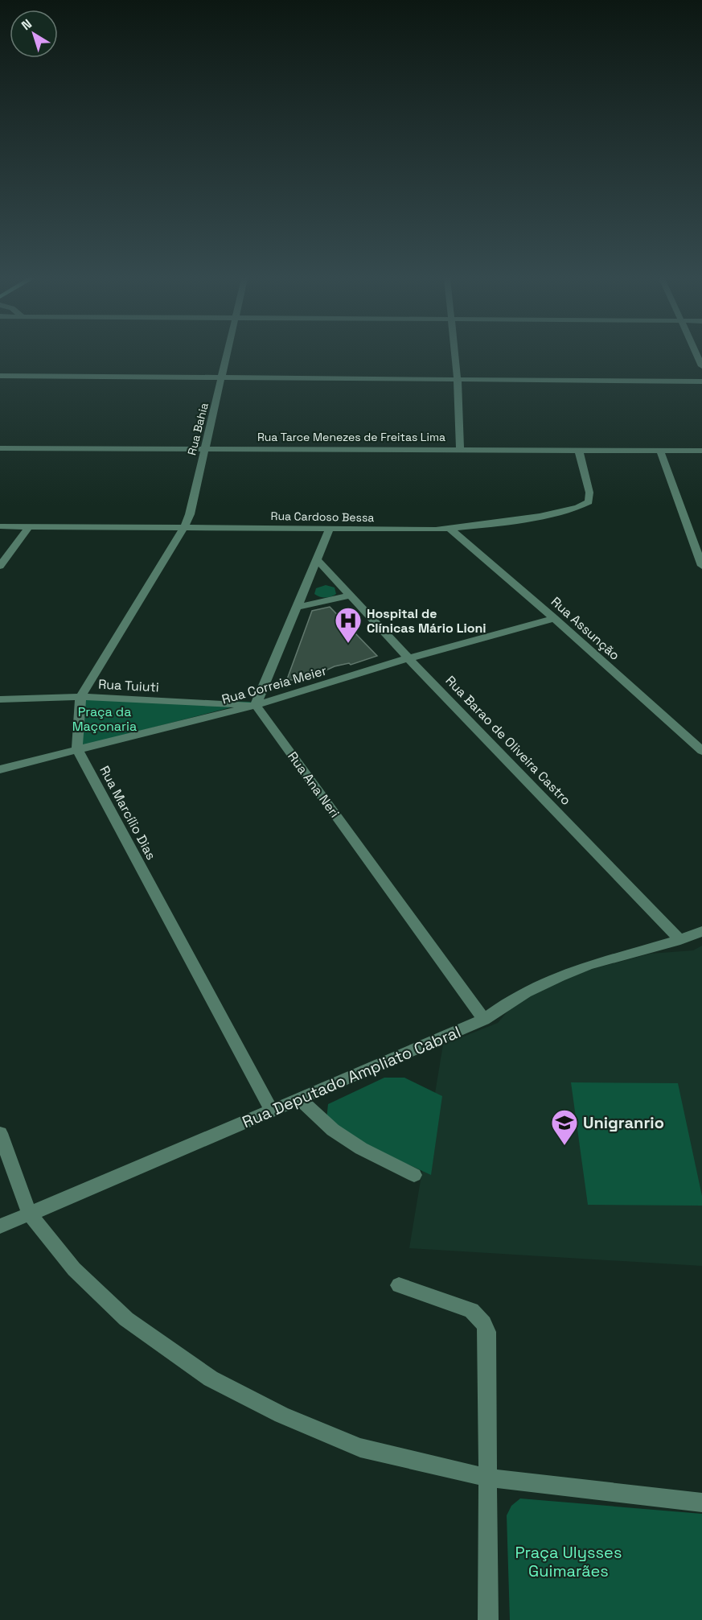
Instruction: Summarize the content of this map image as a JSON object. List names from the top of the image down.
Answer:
{
  "streets": {
    "street": [
      "Rua Bahia",
      "Rua Tarce Menezes de Freitas Lima",
      "Rua Cardoso Bessa",
      "Rua Assunção",
      "Rua Correia Meier",
      "Rua Tuiuti",
      "Rua Barao de Oliveira Castro",
      "Rua Ana Neri",
      "Rua Marcílio Dias",
      "Rua Deputado Ampliato Cabral"
    ]
  },
  "crossings": [
    ["Rua Bahia", "Rua Tarce Menezes de Freitas Lima"],
    ["Rua Bahia", "Rua Cardoso Bessa"],
    ["Rua Tarce Menezes de Freitas Lima", "Rua Cardoso Bessa"],
    ["Rua Cardoso Bessa", "Rua Assunção"],
    ["Rua Assunção", "Rua Correia Meier"],
    ["Rua Correia Meier", "Rua Tuiuti"],
    ["Rua Correia Meier", "Rua Barao de Oliveira Castro"],
    ["Rua Correia Meier", "Rua Ana Neri"],
    ["Rua Correia Meier", "Rua Marcílio Dias"],
    ["Rua Tuiuti", "Rua Ana Neri"],
    ["Rua Barao de Oliveira Castro", "Rua Deputado Ampliato Cabral"],
    ["Rua Ana Neri", "Rua Deputado Ampliato Cabral"],
    ["Rua Marcílio Dias", "Rua Deputado Ampliato Cabral"]
  ],
  "parks": ["Praça da Maçonaria", "Praça Ulysses Guimarães"],
  "places": {
    "hospital": ["Hospital de Clínicas Mário Lioni"],
    "school or university": ["Unigranrio"]
  },
  "north": "top left"
}
